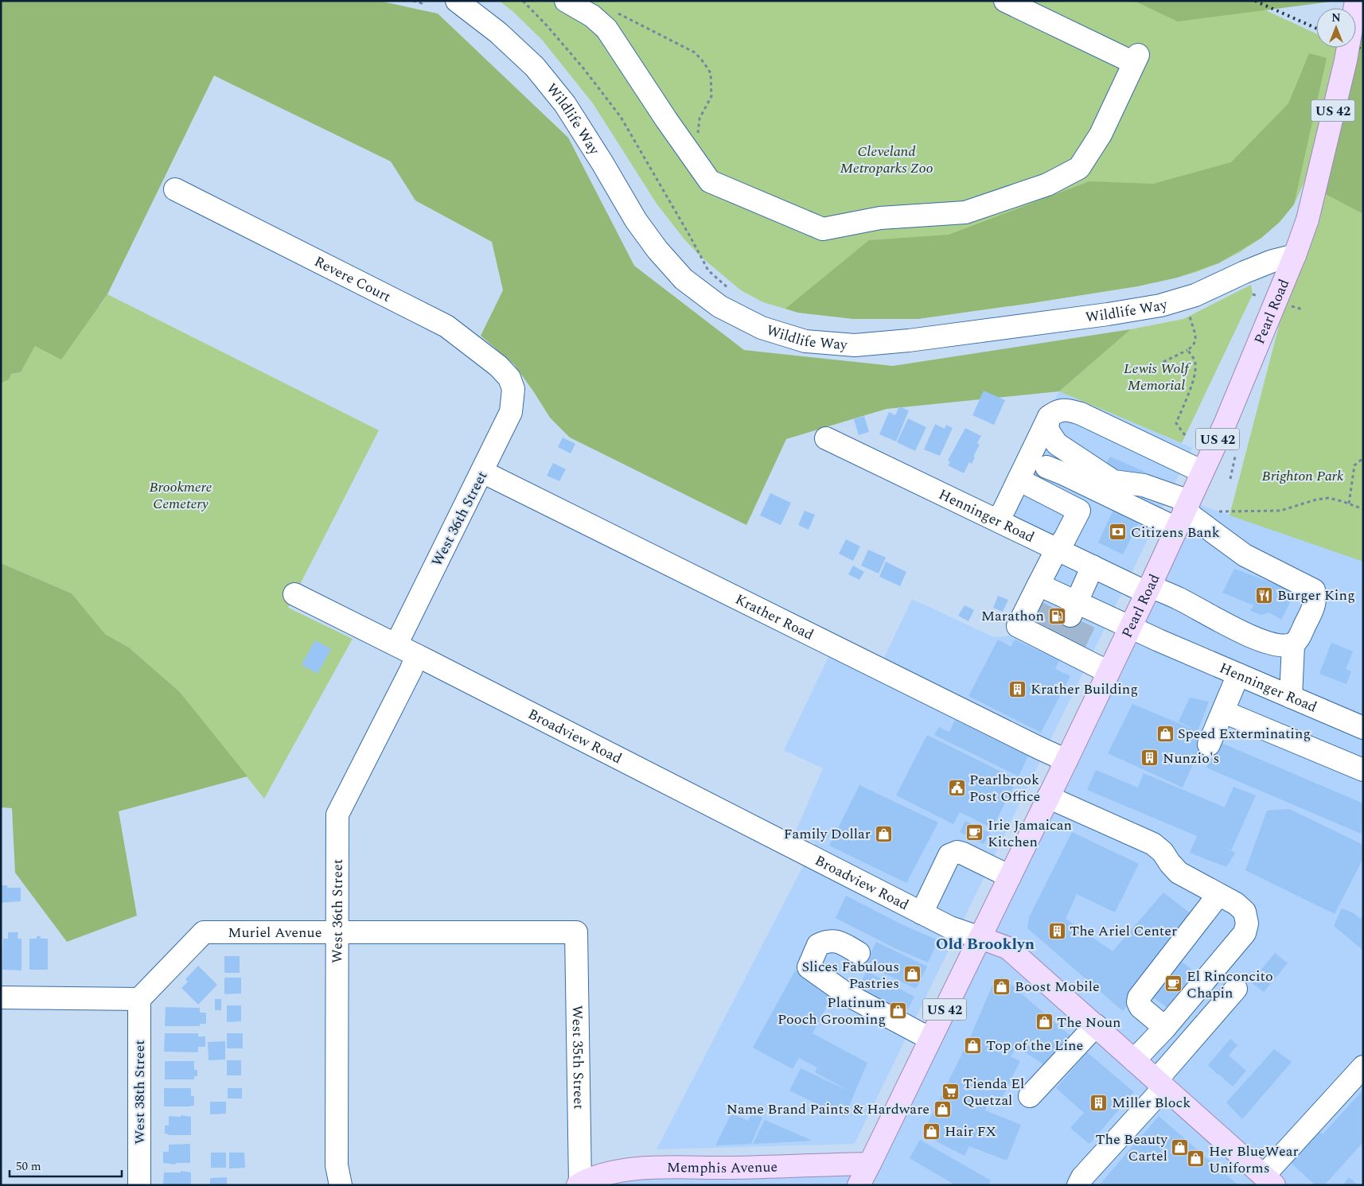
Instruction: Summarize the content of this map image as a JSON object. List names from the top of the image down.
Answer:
{
  "streets": {
    "main road": [
      "US 42",
      "Pearl Road",
      "Broadview Road",
      "Memphis Avenue"
    ],
    "street": [
      "Wildlife Way",
      "Revere Court",
      "Henninger Road",
      "West 36th Street",
      "Krather Road",
      "Muriel Avenue",
      "West 35th Street",
      "West 38th Street"
    ]
  },
  "crossings": [
    ["Wildlife Way", "Pearl Road"],
    ["Revere Court", "West 36th Street"],
    ["Pearl Road", "Henninger Road"],
    ["Pearl Road", "Krather Road"],
    ["Pearl Road", "Broadview Road"],
    ["Pearl Road", "Memphis Avenue"],
    ["West 36th Street", "Krather Road"],
    ["West 36th Street", "Broadview Road"],
    ["West 36th Street", "Muriel Avenue"],
    ["Muriel Avenue", "West 35th Street"],
    ["Muriel Avenue", "West 38th Street"],
    ["West 35th Street", "Memphis Avenue"]
  ],
  "districts": ["Old Brooklyn"],
  "parks": [
    "Cleveland Metroparks Zoo",
    "Lewis Wolf Memorial",
    "Brighton Park",
    "Brookmere Cemetery"
  ],
  "places": {
    "bank": ["Citizens Bank"],
    "restaurant": ["Burger King"],
    "fuel station": ["Marathon"],
    "building": [
      "Krather Building",
      "Nunzio's",
      "The Ariel Center",
      "Miller Block"
    ],
    "shop": [
      "Speed Exterminating",
      "Family Dollar",
      "Slices Fabulous Pastries",
      "Boost Mobile",
      "Platinum Pooch Grooming",
      "The Noun",
      "Top of the Line",
      "Name Brand Paints & Hardware",
      "Hair FX",
      "The Beauty Cartel",
      "Her BlueWear Uniforms"
    ],
    "public building": ["Pearlbrook Post Office"],
    "cafe": ["Irie Jamaican Kitchen", "El Rinconcito Chapin"],
    "supermarket": ["Tienda El Quetzal"]
  },
  "scale_bar": "50 m",
  "north": "top"
}
